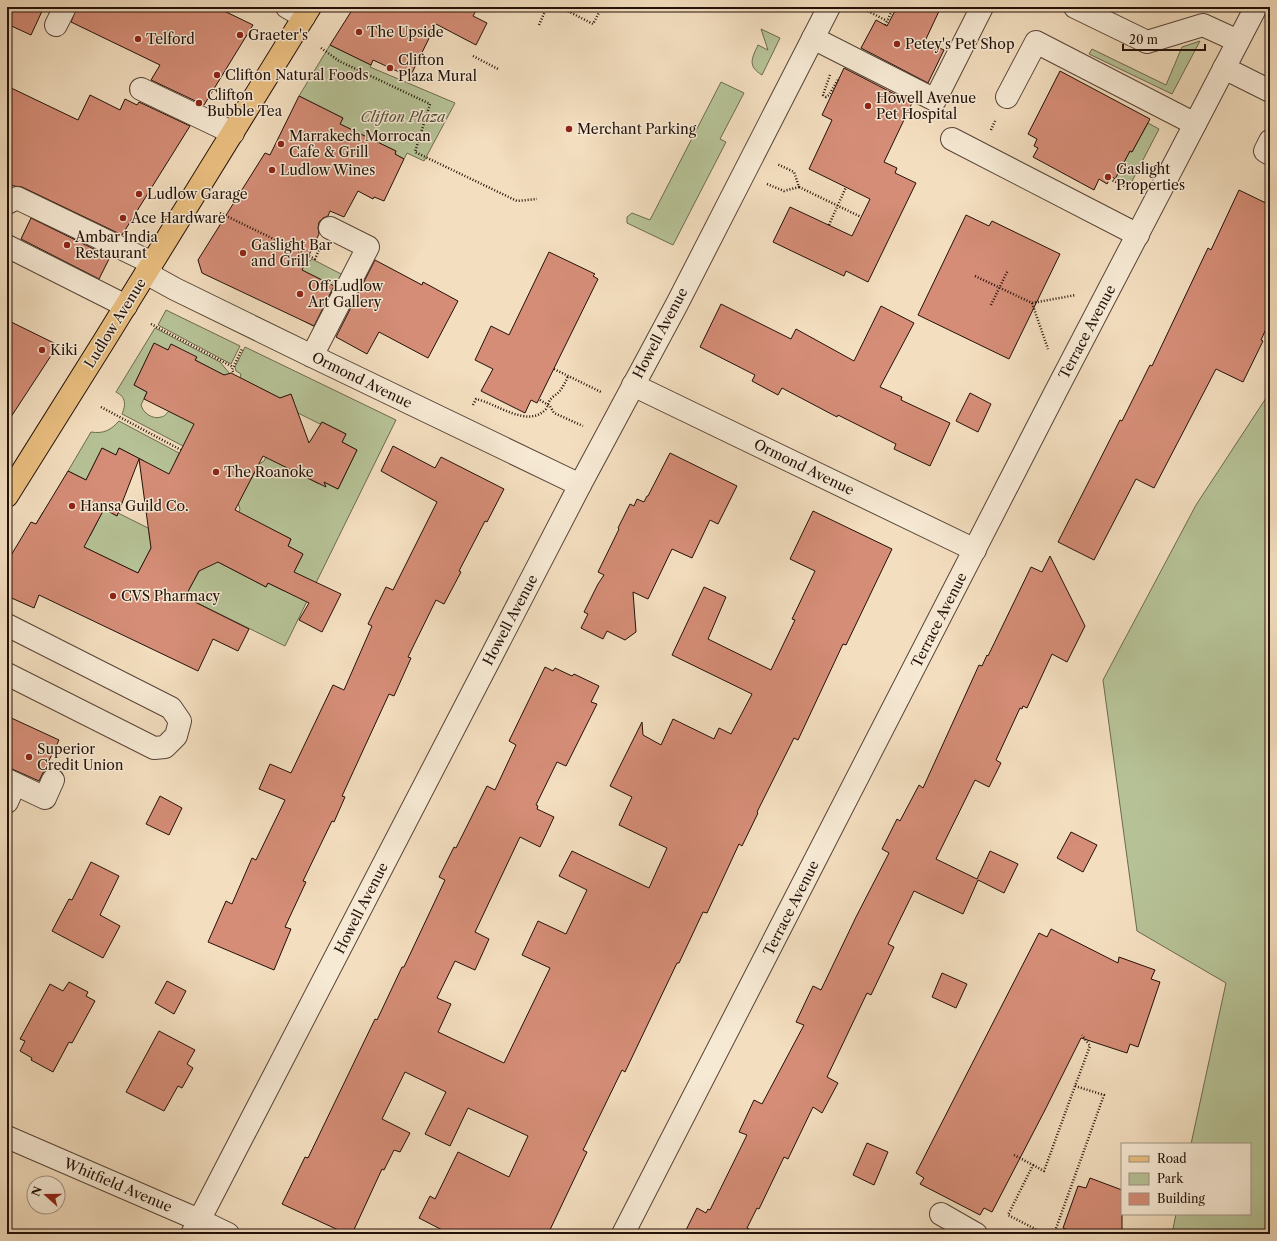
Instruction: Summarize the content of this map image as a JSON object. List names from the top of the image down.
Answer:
{
  "streets": {
    "main road": ["Ludlow Avenue"],
    "street": [
      "Terrace Avenue",
      "Howell Avenue",
      "Ormond Avenue",
      "Whitfield Avenue"
    ]
  },
  "crossings": [
    ["Ludlow Avenue", "Ormond Avenue"],
    ["Terrace Avenue", "Ormond Avenue"],
    ["Howell Avenue", "Ormond Avenue"],
    ["Howell Avenue", "Whitfield Avenue"]
  ],
  "parks": ["Clifton Plaza"],
  "places": [
    "The Upside",
    "Graeter's",
    "Telford",
    "Petey's Pet Shop",
    "Clifton Plaza Mural",
    "Clifton Natural Foods",
    "Clifton Bubble Tea",
    "Howell Avenue Pet Hospital",
    "Merchant Parking",
    "Marrakech Morrocan Cafe & Grill",
    "Ludlow Wines",
    "Gaslight Properties",
    "Ludlow Garage",
    "Ace Hardware",
    "Ambar India Restaurant",
    "Gaslight Bar and Grill",
    "Off Ludlow Art Gallery",
    "Kiki",
    "The Roanoke",
    "Hansa Guild Co.",
    "CVS Pharmacy",
    "Superior Credit Union"
  ],
  "legend": ["Road", "Park", "Building"],
  "scale_bar": "20 m",
  "north": "left"
}
